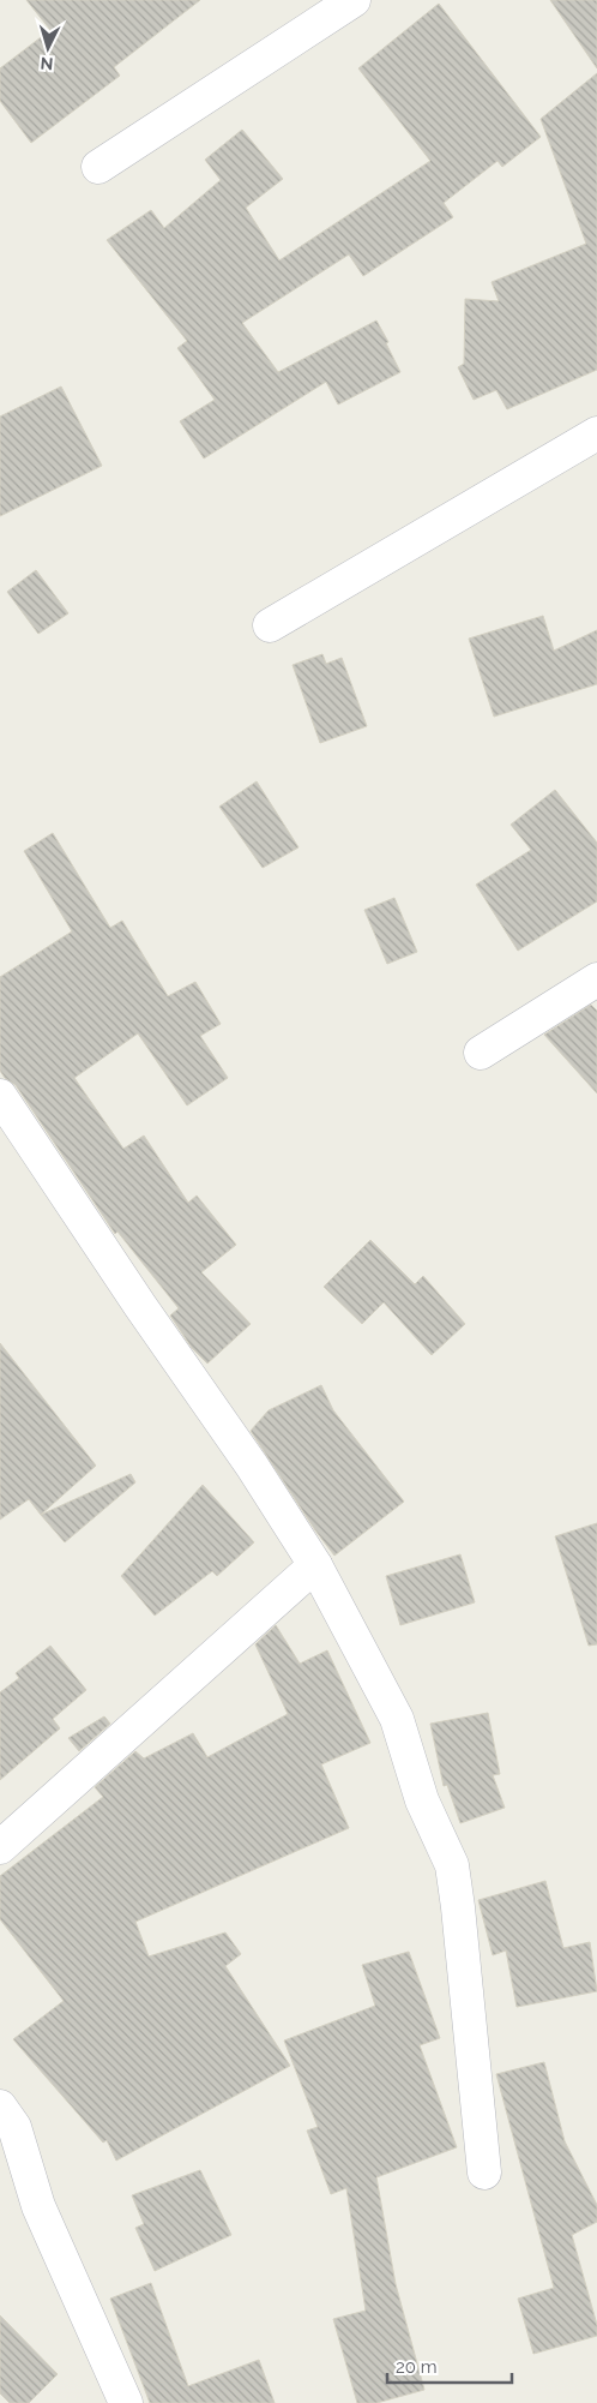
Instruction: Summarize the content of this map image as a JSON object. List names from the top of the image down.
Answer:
{
  "scale_bar": "20 m",
  "north": "bottom"
}
